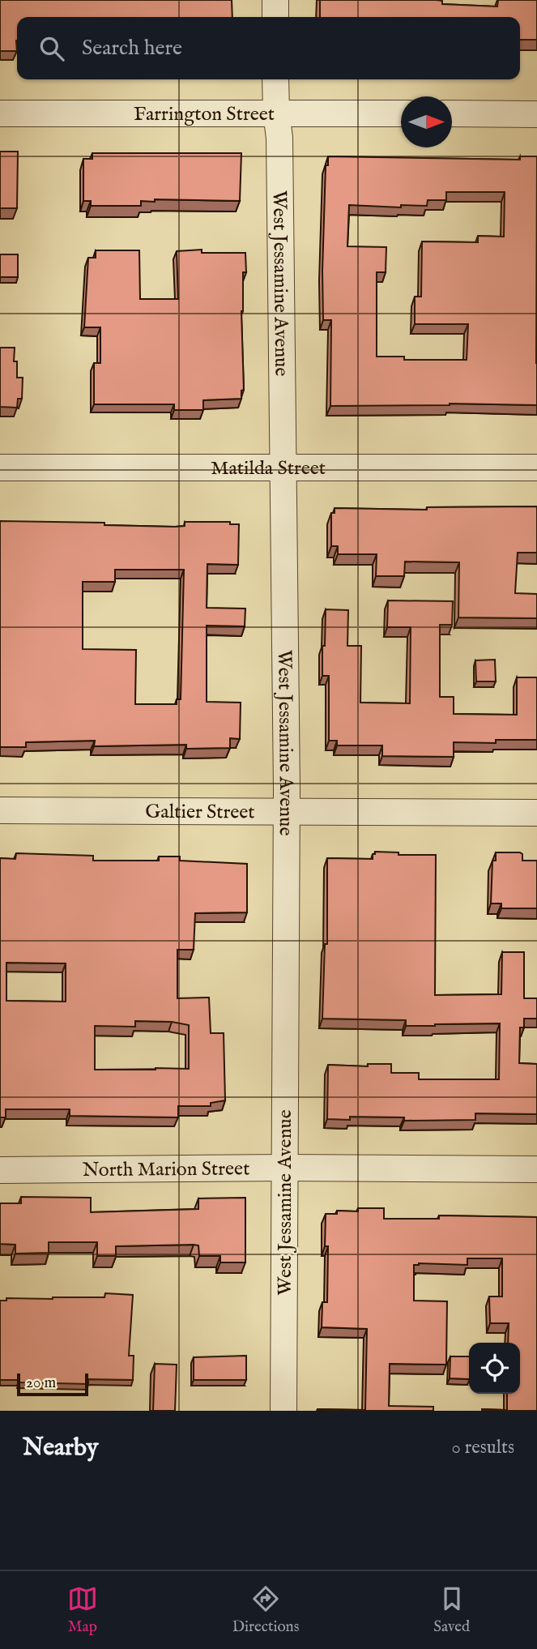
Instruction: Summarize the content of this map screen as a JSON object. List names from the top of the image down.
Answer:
{
  "streets": {
    "street": [
      "Farrington Street",
      "West Jessamine Avenue",
      "Matilda Street",
      "Galtier Street",
      "North Marion Street"
    ]
  },
  "crossings": [
    ["Farrington Street", "West Jessamine Avenue"],
    ["West Jessamine Avenue", "Matilda Street"],
    ["West Jessamine Avenue", "Galtier Street"],
    ["West Jessamine Avenue", "North Marion Street"]
  ],
  "scale_bar": "20 m",
  "north": "right",
  "page": {
    "search": "Search here",
    "scale": "20 m",
    "heading": ["Nearby", "0 results"],
    "nav": ["Map", "Directions", "Saved"]
  }
}
